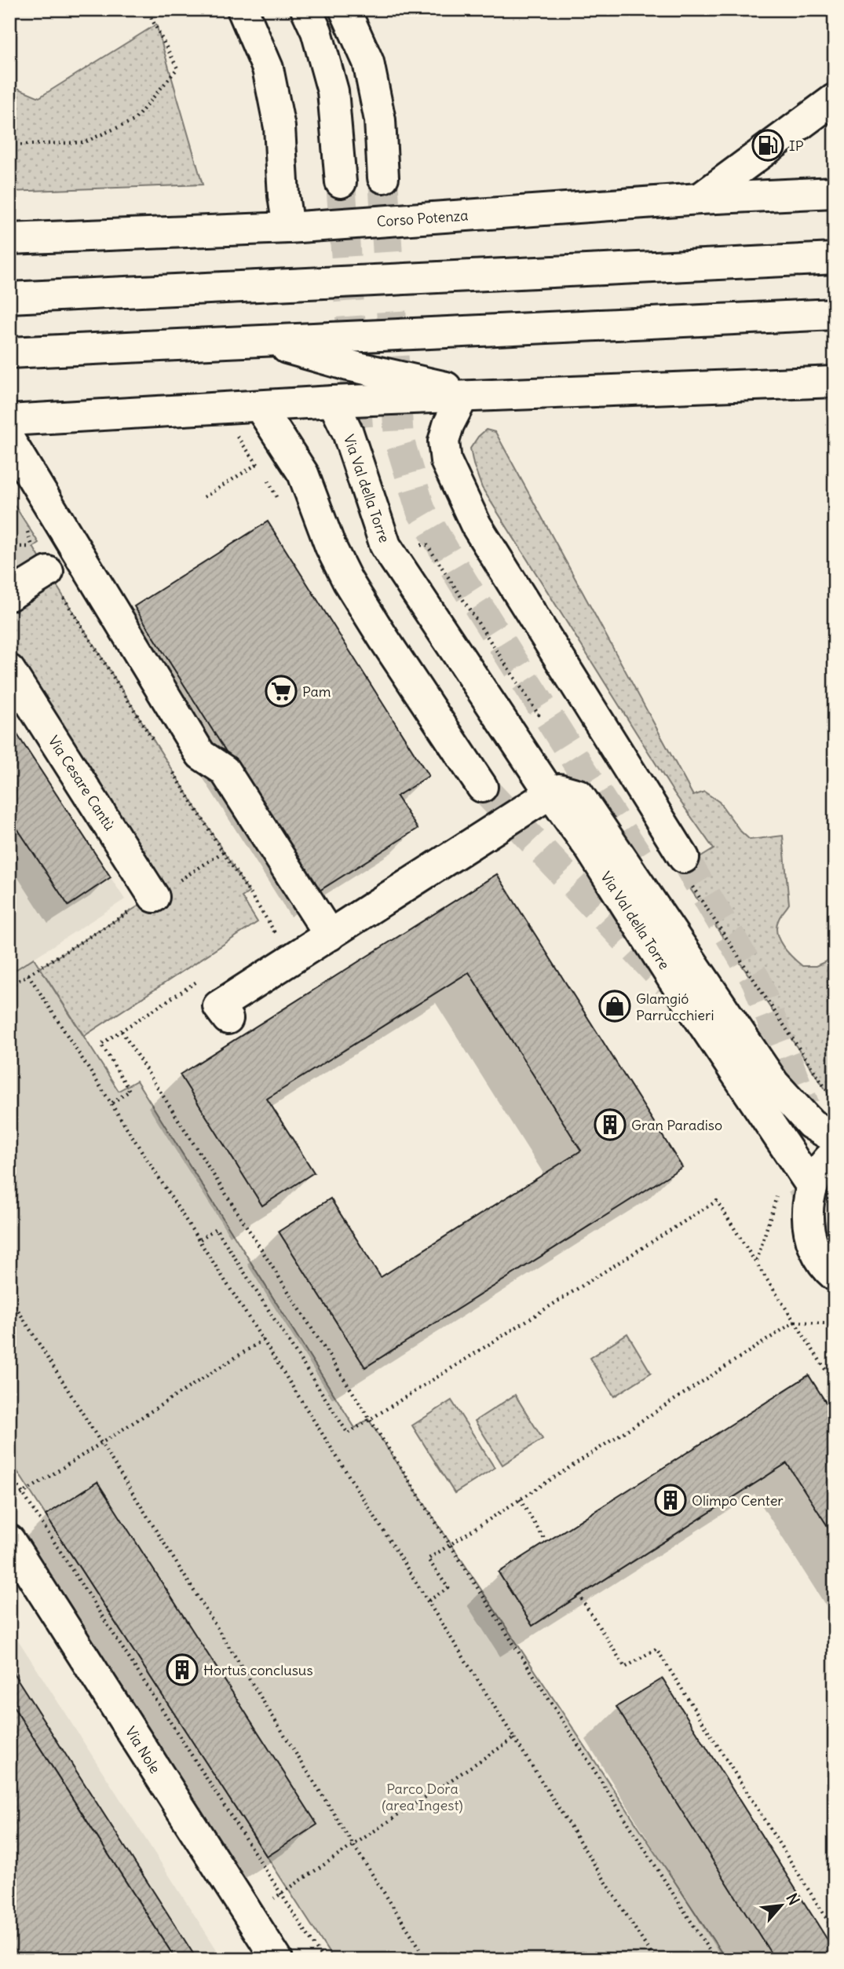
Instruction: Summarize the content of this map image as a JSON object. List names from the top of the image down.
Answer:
{
  "streets": {
    "main road": [
      "Corso Potenza",
      "Via Val della Torre",
      "Via Cesare Cantù",
      "Via Nole"
    ]
  },
  "parks": ["Parco Dora (area Ingest)"],
  "places": {
    "fuel station": ["IP"],
    "supermarket": ["Pam"],
    "shop": ["Glamgió Parrucchieri"],
    "building": ["Gran Paradiso", "Olimpo Center", "Hortus conclusus"]
  },
  "north": "top right"
}
